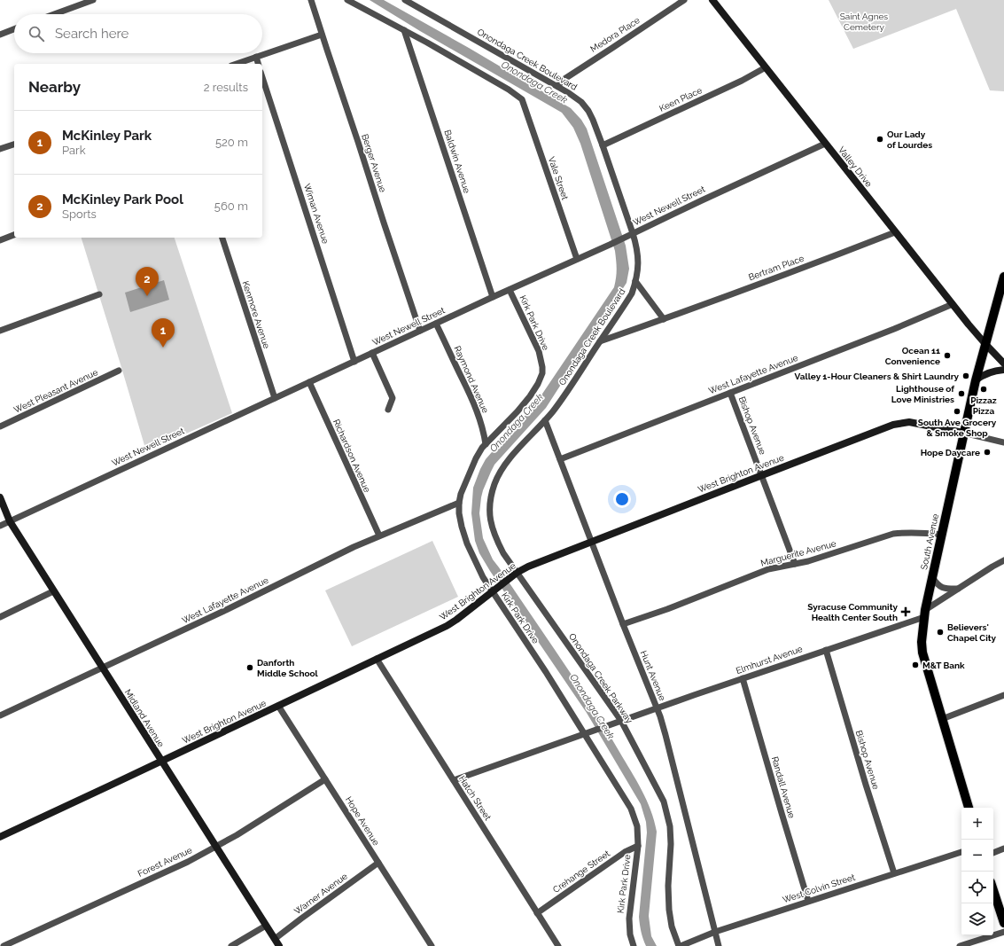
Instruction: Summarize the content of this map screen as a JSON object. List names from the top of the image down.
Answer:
{
  "streets": {
    "main road": ["South Avenue"],
    "street": [
      "Medora Place",
      "Onondaga Creek Boulevard",
      "Keen Place",
      "Baldwin Avenue",
      "Berger Avenue",
      "Valley Drive",
      "Vale Street",
      "West Newell Street",
      "Wiman Avenue",
      "Bertram Place",
      "Kenmore Avenue",
      "Kirk Park Drive",
      "West Lafayette Avenue",
      "Raymond Avenue",
      "West Pleasant Avenue",
      "Bishop Avenue",
      "Richardson Avenue",
      "West Brighton Avenue",
      "Marguerite Avenue",
      "Elmhurst Avenue",
      "Hunt Avenue",
      "Onondaga Creek Parkway",
      "Midland Avenue",
      "Randall Avenue",
      "Hatch Street",
      "Hope Avenue",
      "Forest Avenue",
      "Crehange Street",
      "West Colvin Street",
      "Warner Avenue"
    ]
  },
  "crossings": [
    ["Medora Place", "Onondaga Creek Boulevard"],
    ["Onondaga Creek Boulevard", "Keen Place"],
    ["Onondaga Creek Boulevard", "West Newell Street"],
    ["Onondaga Creek Boulevard", "Bertram Place"],
    ["Onondaga Creek Boulevard", "West Brighton Avenue"],
    ["Onondaga Creek Boulevard", "Hunt Avenue"],
    ["Onondaga Creek Boulevard", "Onondaga Creek Parkway"],
    ["Keen Place", "Valley Drive"],
    ["Baldwin Avenue", "Vale Street"],
    ["Baldwin Avenue", "West Newell Street"],
    ["Berger Avenue", "West Newell Street"],
    ["Valley Drive", "West Newell Street"],
    ["Valley Drive", "Bertram Place"],
    ["Valley Drive", "West Lafayette Avenue"],
    ["Valley Drive", "South Avenue"],
    ["Vale Street", "West Newell Street"],
    ["West Newell Street", "Wiman Avenue"],
    ["West Newell Street", "Kenmore Avenue"],
    ["West Newell Street", "Kirk Park Drive"],
    ["West Newell Street", "Raymond Avenue"],
    ["West Newell Street", "Richardson Avenue"],
    ["West Newell Street", "Midland Avenue"],
    ["Kirk Park Drive", "West Lafayette Avenue"],
    ["Kirk Park Drive", "Raymond Avenue"],
    ["Kirk Park Drive", "West Brighton Avenue"],
    ["Kirk Park Drive", "Elmhurst Avenue"],
    ["Kirk Park Drive", "Crehange Street"],
    ["West Lafayette Avenue", "Bishop Avenue"],
    ["West Lafayette Avenue", "Richardson Avenue"],
    ["West Lafayette Avenue", "Hunt Avenue"],
    ["West Lafayette Avenue", "Midland Avenue"],
    ["Bishop Avenue", "West Brighton Avenue"],
    ["Bishop Avenue", "Marguerite Avenue"],
    ["Bishop Avenue", "Elmhurst Avenue"],
    ["Bishop Avenue", "West Colvin Street"],
    ["West Brighton Avenue", "South Avenue"],
    ["West Brighton Avenue", "Hunt Avenue"],
    ["West Brighton Avenue", "Onondaga Creek Parkway"],
    ["West Brighton Avenue", "Midland Avenue"],
    ["West Brighton Avenue", "Hatch Street"],
    ["West Brighton Avenue", "Hope Avenue"],
    ["South Avenue", "Marguerite Avenue"],
    ["South Avenue", "Elmhurst Avenue"],
    ["Marguerite Avenue", "Hunt Avenue"],
    ["Elmhurst Avenue", "Hunt Avenue"],
    ["Elmhurst Avenue", "Onondaga Creek Parkway"],
    ["Elmhurst Avenue", "Randall Avenue"],
    ["Hunt Avenue", "West Colvin Street"],
    ["Onondaga Creek Parkway", "West Colvin Street"],
    ["Midland Avenue", "Forest Avenue"],
    ["Midland Avenue", "Warner Avenue"],
    ["Randall Avenue", "West Colvin Street"],
    ["Hatch Street", "Crehange Street"],
    ["Hope Avenue", "Forest Avenue"],
    ["Hope Avenue", "Warner Avenue"]
  ],
  "water": ["Onondaga Creek"],
  "parks": ["Saint Agnes Cemetery"],
  "places": {
    "other": [
      "Our Lady of Lourdes",
      "Ocean 11 Convenience",
      "Valley 1-Hour Cleaners & Shirt Laundry",
      "Pizzaz Pizza",
      "Lighthouse of Love Ministries",
      "South Ave Grocery & Smoke Shop",
      "Hope Daycare",
      "Believers' Chapel City",
      "M&T Bank",
      "Danforth Middle School"
    ],
    "health": ["Syracuse Community Health Center South"]
  },
  "page": {
    "search": "Search here",
    "heading": ["Nearby", "2 results"],
    "list": [
      {
        "mark": "1",
        "name": "McKinley Park",
        "note": "Park",
        "value": "520 m"
      },
      {
        "mark": "2",
        "name": "McKinley Park Pool",
        "note": "Sports",
        "value": "560 m"
      }
    ],
    "pins": ["2", "1"],
    "map_buttons": ["+", "−"]
  }
}
